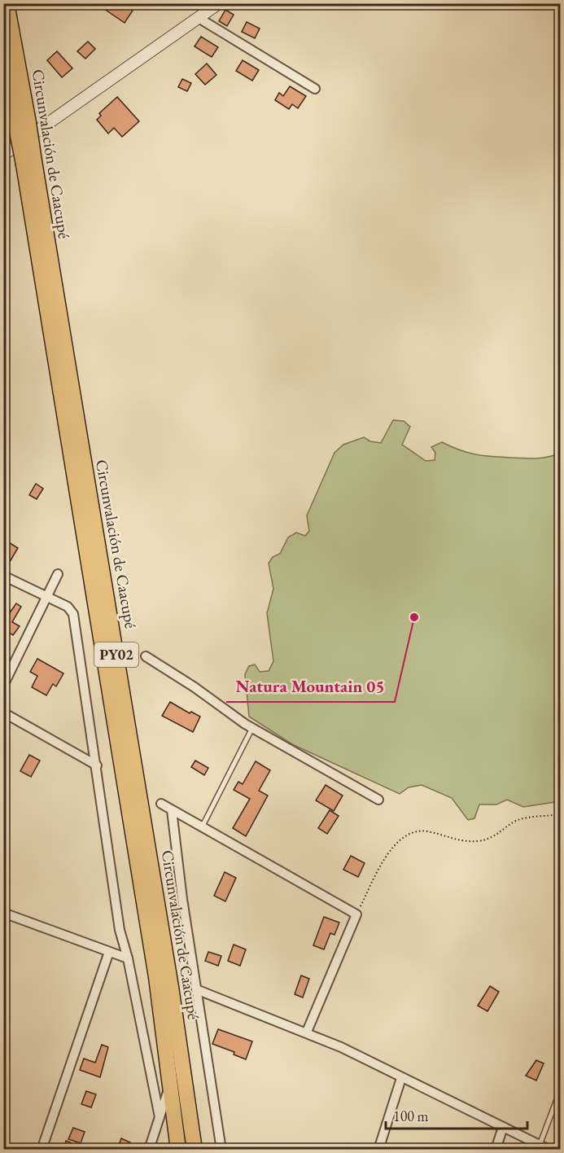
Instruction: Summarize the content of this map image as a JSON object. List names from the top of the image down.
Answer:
{
  "streets": {
    "highway": ["Circunvalación de Caacupé", "PY02"]
  },
  "places": ["Natura Mountain 05"],
  "scale_bar": "100 m"
}
